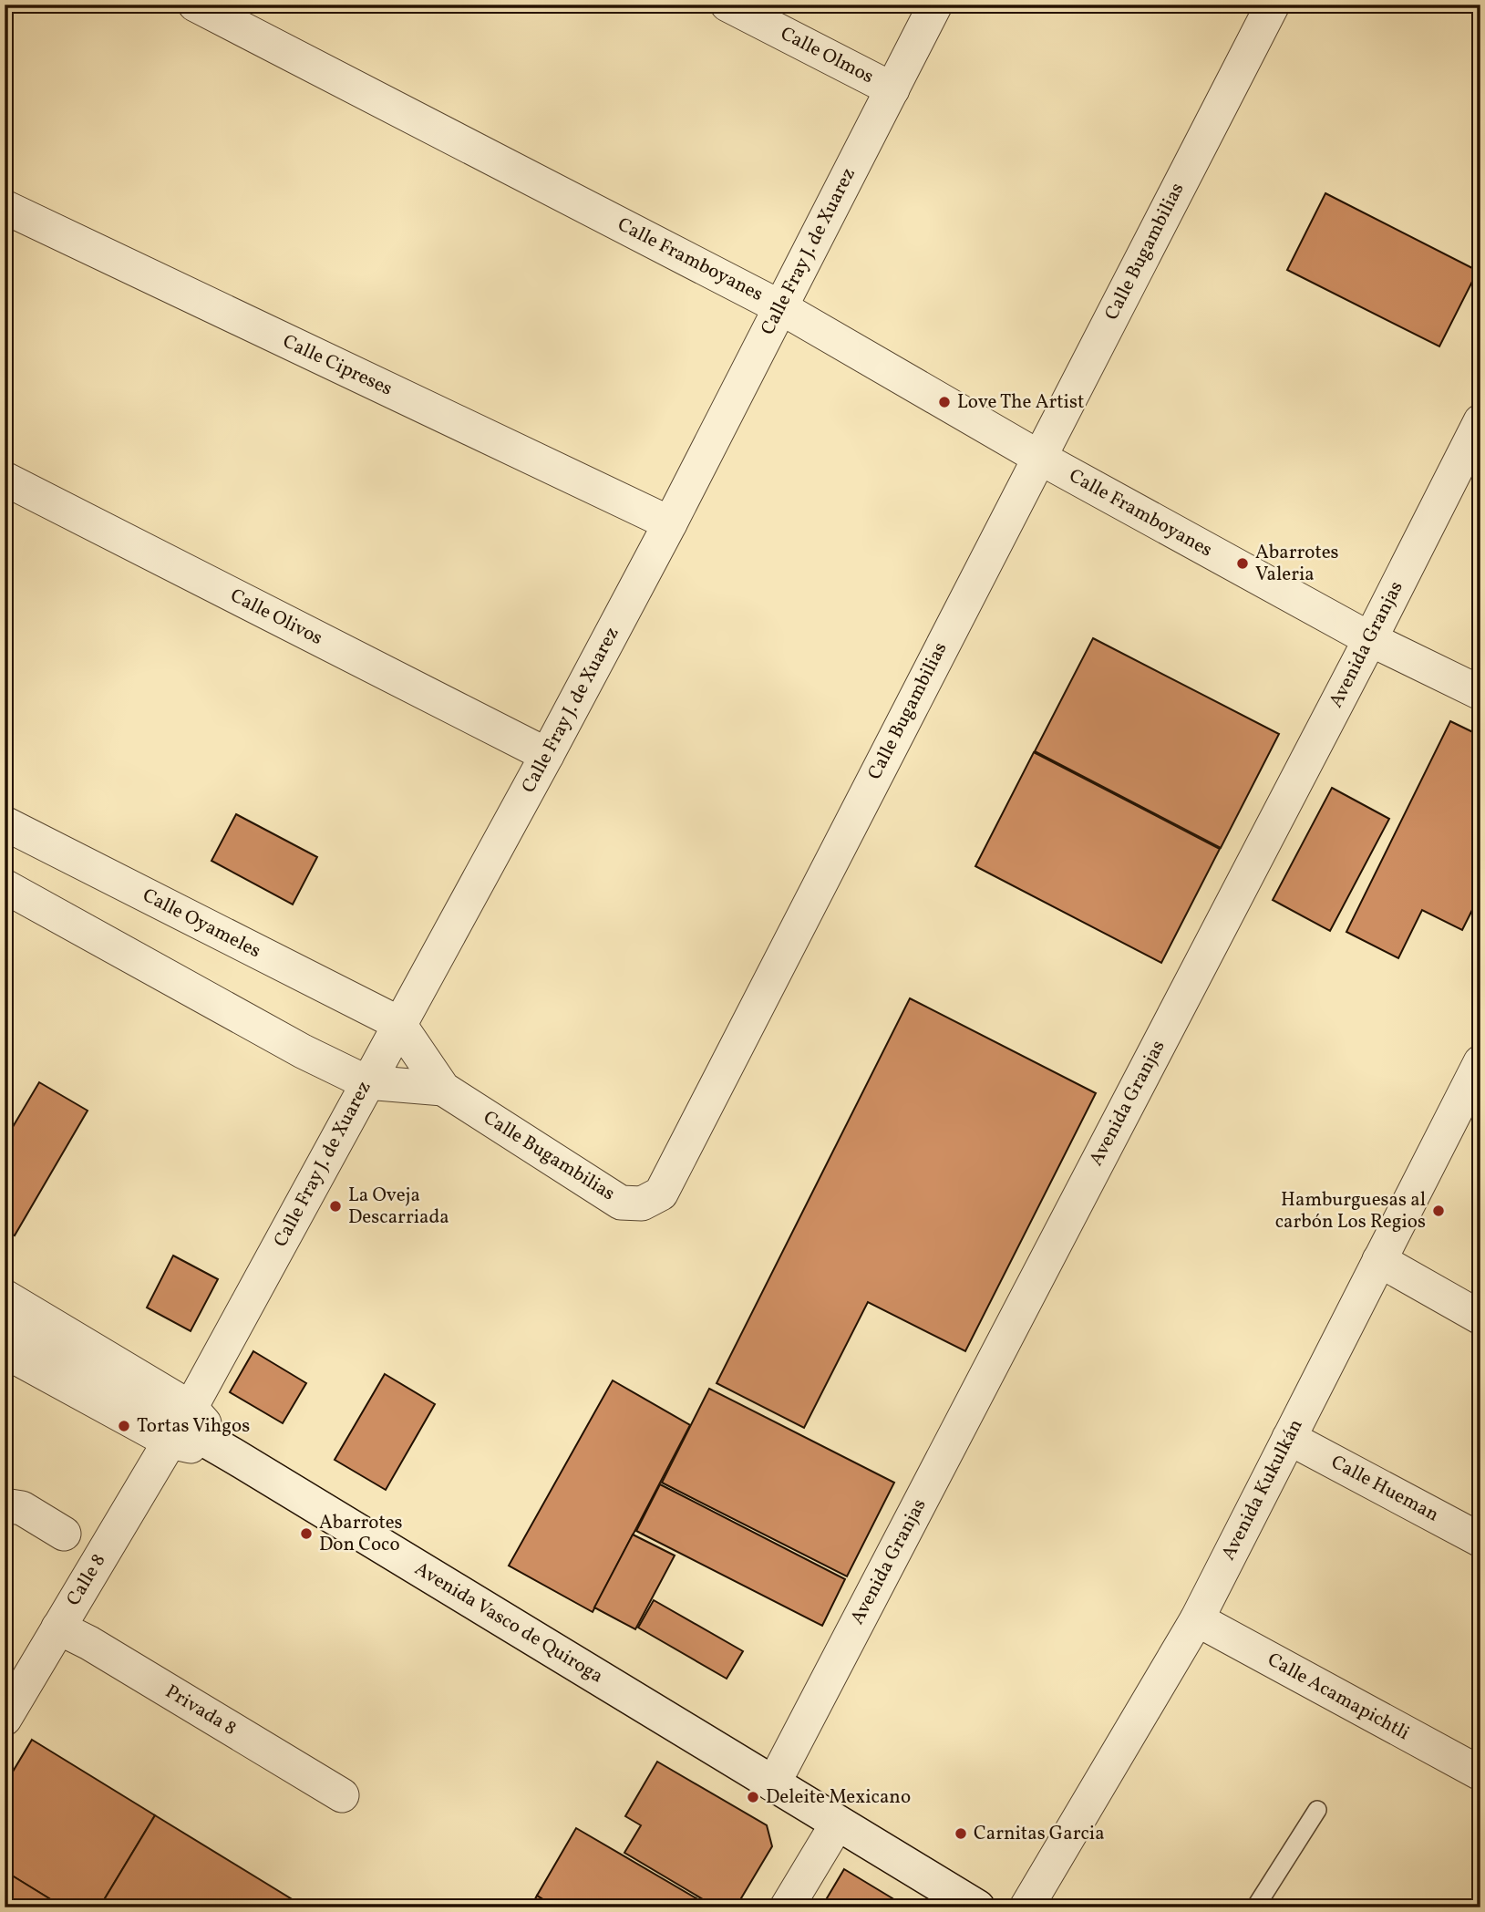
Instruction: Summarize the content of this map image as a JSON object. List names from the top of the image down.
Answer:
{
  "streets": {
    "main road": ["Avenida Vasco de Quiroga"],
    "street": [
      "Calle Olmos",
      "Calle Fray J. de Xuarez",
      "Calle Bugambilias",
      "Calle Framboyanes",
      "Calle Cipreses",
      "Calle Olivos",
      "Avenida Granjas",
      "Calle Oyameles",
      "Calle Hueman",
      "Avenida Kukulkán",
      "Calle 8",
      "Calle Acamapichtli",
      "Privada 8"
    ]
  },
  "crossings": [
    ["Calle Olmos", "Calle Fray J. de Xuarez"],
    ["Calle Fray J. de Xuarez", "Calle Bugambilias"],
    ["Calle Fray J. de Xuarez", "Calle Framboyanes"],
    ["Calle Fray J. de Xuarez", "Calle Cipreses"],
    ["Calle Fray J. de Xuarez", "Calle Olivos"],
    ["Calle Fray J. de Xuarez", "Calle Oyameles"],
    ["Calle Bugambilias", "Calle Framboyanes"],
    ["Calle Bugambilias", "Calle Oyameles"],
    ["Calle Framboyanes", "Avenida Granjas"],
    ["Avenida Granjas", "Avenida Vasco de Quiroga"],
    ["Calle Hueman", "Avenida Kukulkán"],
    ["Avenida Kukulkán", "Calle Acamapichtli"],
    ["Calle 8", "Privada 8"]
  ],
  "places": [
    "Love The Artist",
    "Abarrotes Valeria",
    "La Oveja Descarriada",
    "Hamburguesas al carbón Los Regios",
    "Tortas Vihgos",
    "Abarrotes Don Coco",
    "Deleite Mexicano",
    "Carnitas Garcia"
  ]
}
